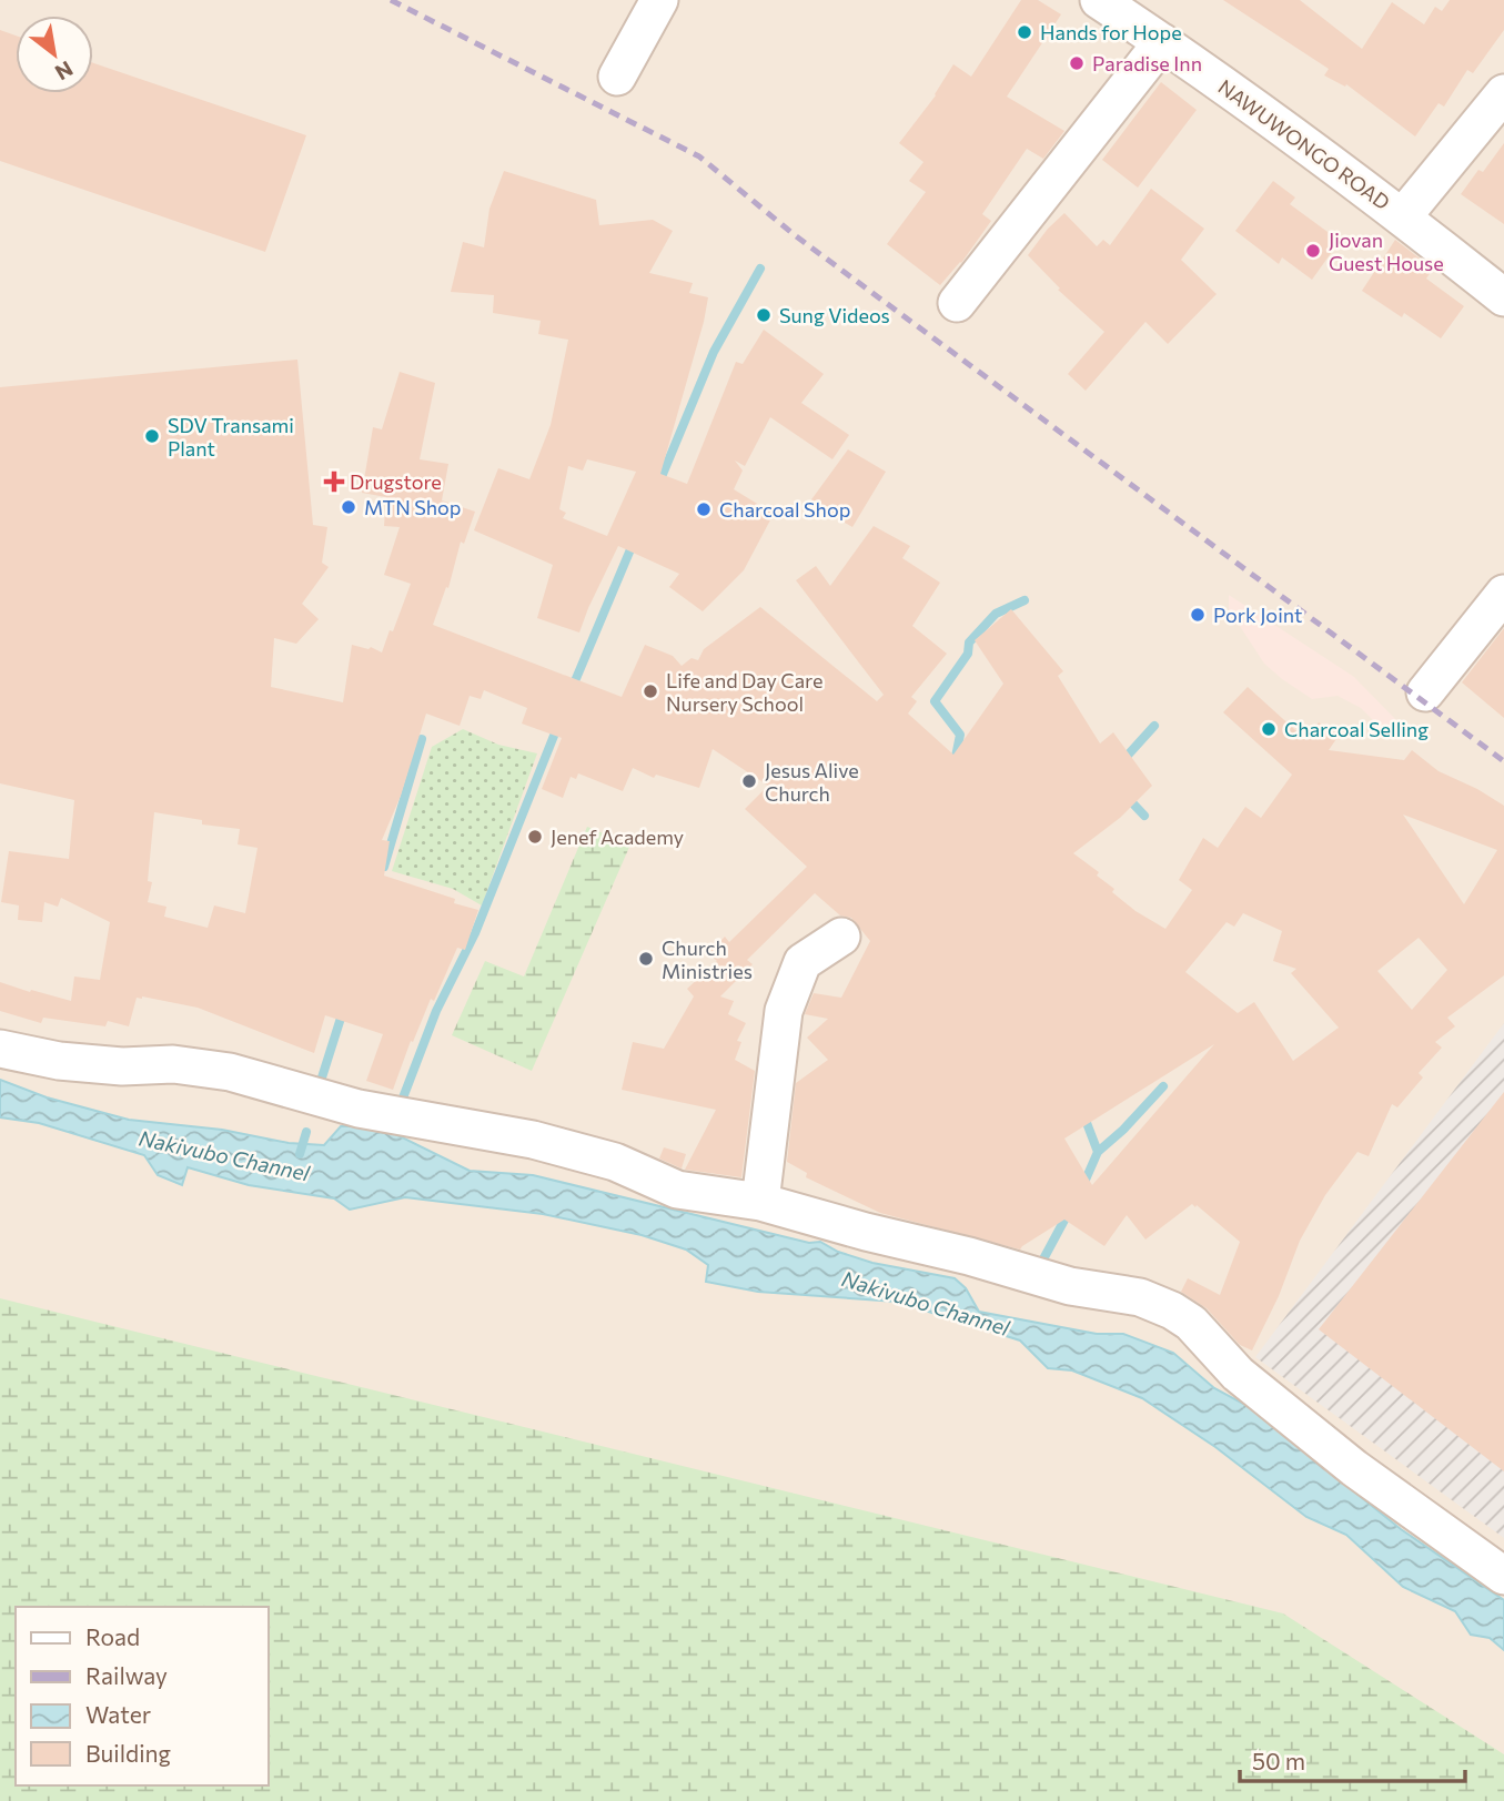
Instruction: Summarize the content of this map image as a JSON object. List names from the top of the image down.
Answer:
{
  "streets": {
    "street": ["NAWUWONGO ROAD"]
  },
  "water": ["Nakivubo Channel"],
  "places": {
    "other": [
      "Hands for Hope",
      "Paradise Inn",
      "Jiovan Guest House",
      "Sung Videos",
      "SDV Transami Plant",
      "MTN Shop",
      "Charcoal Shop",
      "Pork Joint",
      "Life and Day Care Nursery School",
      "Charcoal Selling",
      "Jesus Alive Church",
      "Jenef Academy",
      "Church Ministries"
    ],
    "health": ["Drugstore"]
  },
  "legend": [
    "Road",
    "Railway",
    "Water",
    "Building"
  ],
  "scale_bar": "50 m",
  "north": "bottom right"
}
